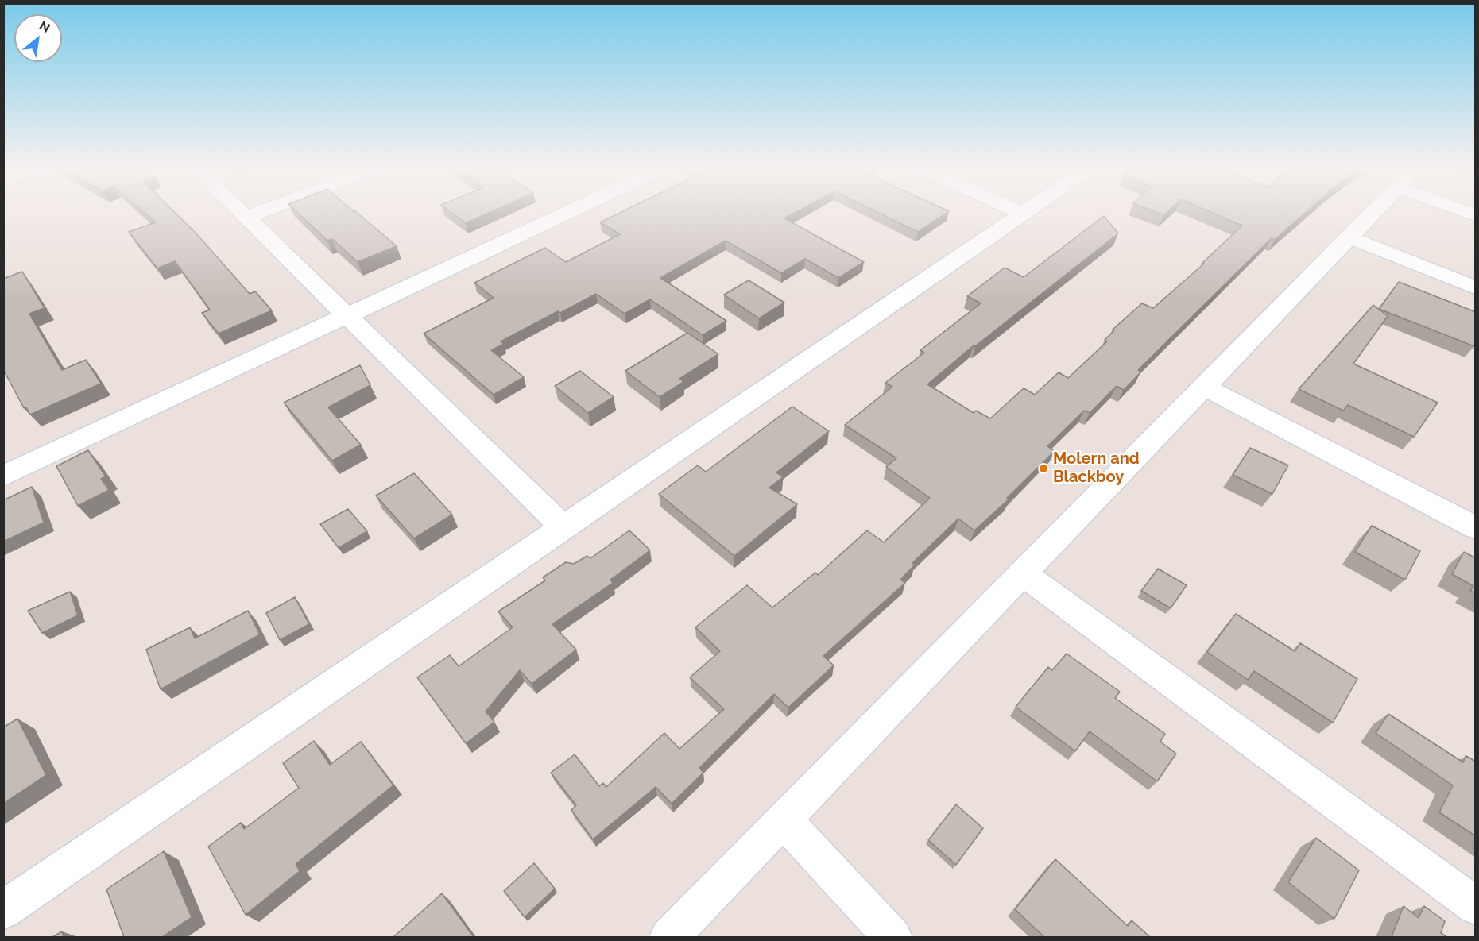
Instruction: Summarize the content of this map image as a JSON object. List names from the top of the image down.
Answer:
{
  "places": ["Molern and Blackboy"],
  "north": "top right"
}
